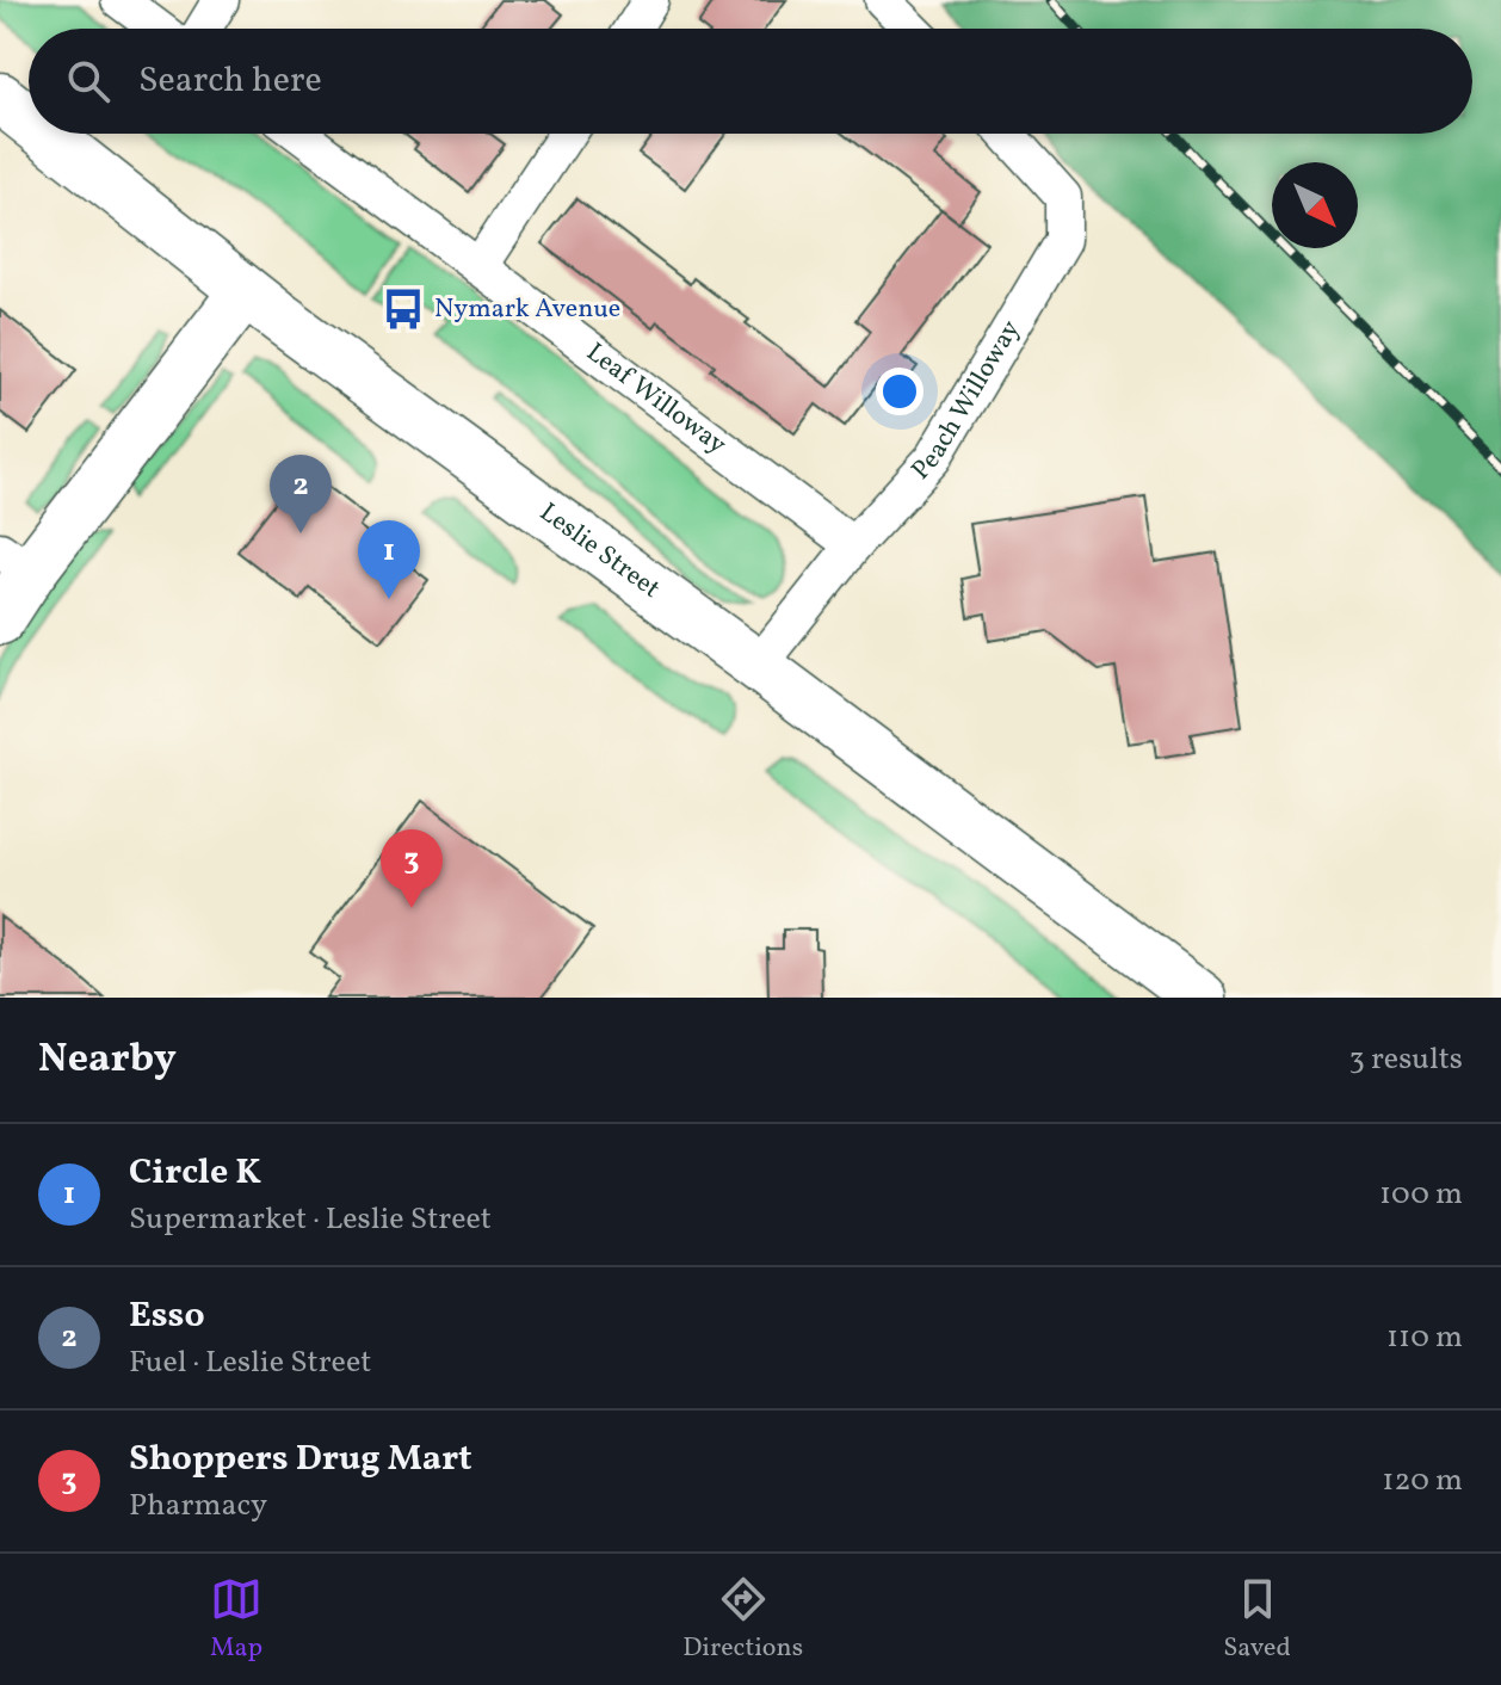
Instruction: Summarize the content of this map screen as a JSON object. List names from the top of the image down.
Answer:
{
  "streets": {
    "main road": ["Leslie Street"],
    "street": ["Leaf Willoway", "Peach Willoway"]
  },
  "crossings": [
    ["Leaf Willoway", "Peach Willoway"],
    ["Peach Willoway", "Leslie Street"]
  ],
  "places": {
    "bus stop": ["Nymark Avenue"]
  },
  "north": "bottom right",
  "page": {
    "search": "Search here",
    "pins": ["2", "1", "3"],
    "heading": ["Nearby", "3 results"],
    "list": [
      {
        "mark": "1",
        "name": "Circle K",
        "note": "Supermarket · Leslie Street",
        "value": "100 m"
      },
      {
        "mark": "2",
        "name": "Esso",
        "note": "Fuel · Leslie Street",
        "value": "110 m"
      },
      {
        "mark": "3",
        "name": "Shoppers Drug Mart",
        "note": "Pharmacy",
        "value": "120 m"
      }
    ],
    "nav": ["Map", "Directions", "Saved"]
  }
}
